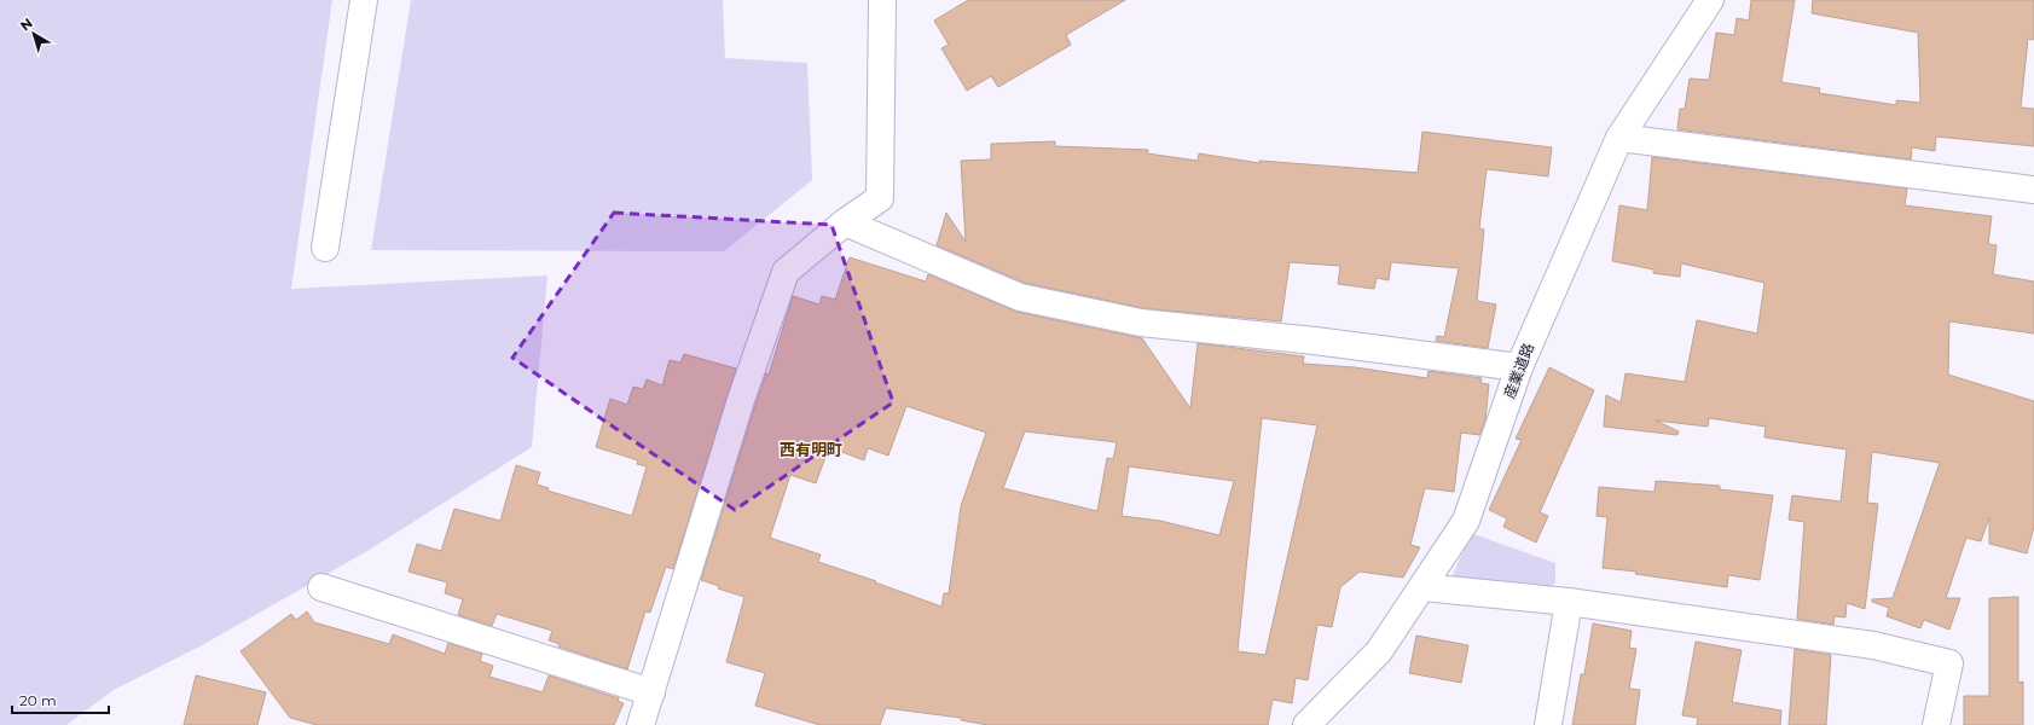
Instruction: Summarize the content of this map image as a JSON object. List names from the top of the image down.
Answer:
{
  "streets": {
    "street": ["産業道路"]
  },
  "districts": ["西有明町"],
  "scale_bar": "20 m",
  "north": "top left"
}
